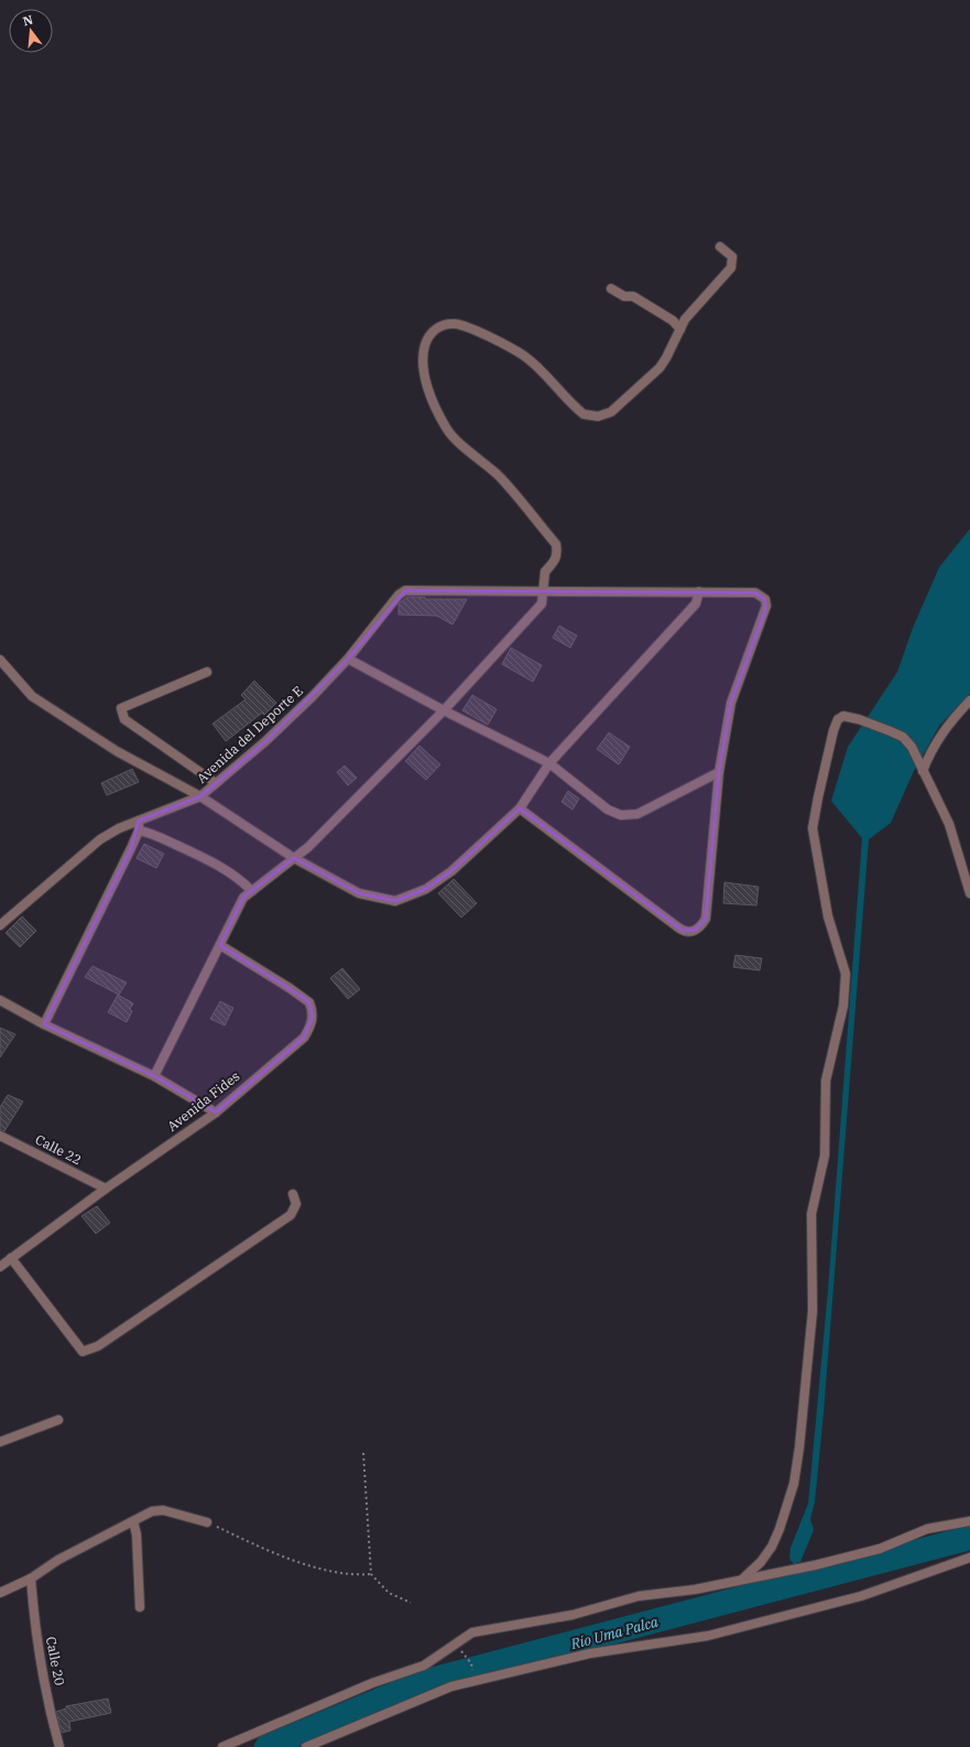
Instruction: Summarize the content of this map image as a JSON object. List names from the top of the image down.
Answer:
{
  "streets": {
    "street": [
      "Avenida del Deporte E",
      "Avenida Fides",
      "Calle 22",
      "Calle 20"
    ]
  },
  "crossings": [
    ["Avenida Fides", "Calle 22"]
  ],
  "water": ["Río Uma Palca"],
  "north": "top"
}
